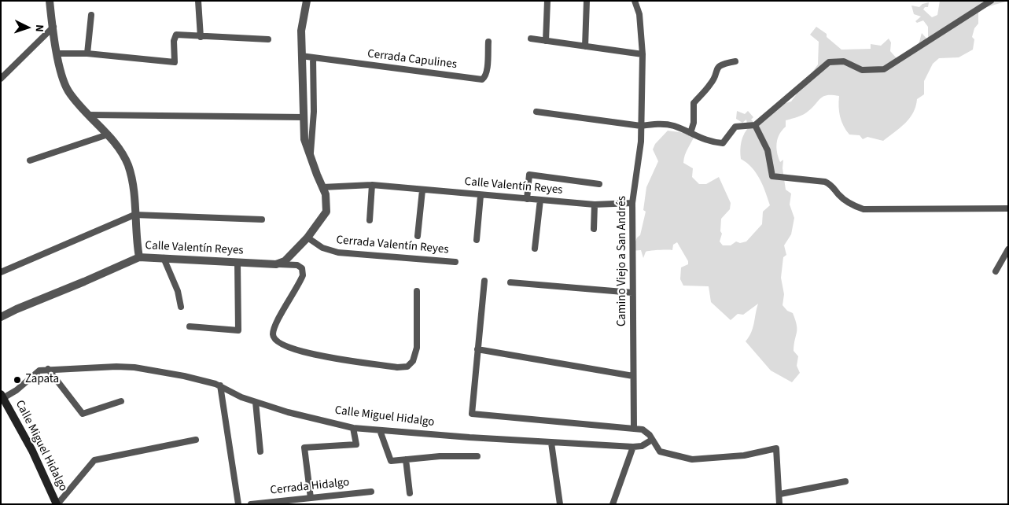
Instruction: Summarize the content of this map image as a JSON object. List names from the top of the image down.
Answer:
{
  "streets": {
    "main road": ["Calle Miguel Hidalgo"],
    "street": [
      "Cerrada Capulines",
      "Calle Valentín Reyes",
      "Cerrada Valentín Reyes",
      "Camino Viejo a San Andrés",
      "Cerrada Hidalgo"
    ]
  },
  "crossings": [
    ["Calle Valentín Reyes", "Camino Viejo a San Andrés"]
  ],
  "places": ["Zapata"],
  "north": "right"
}
